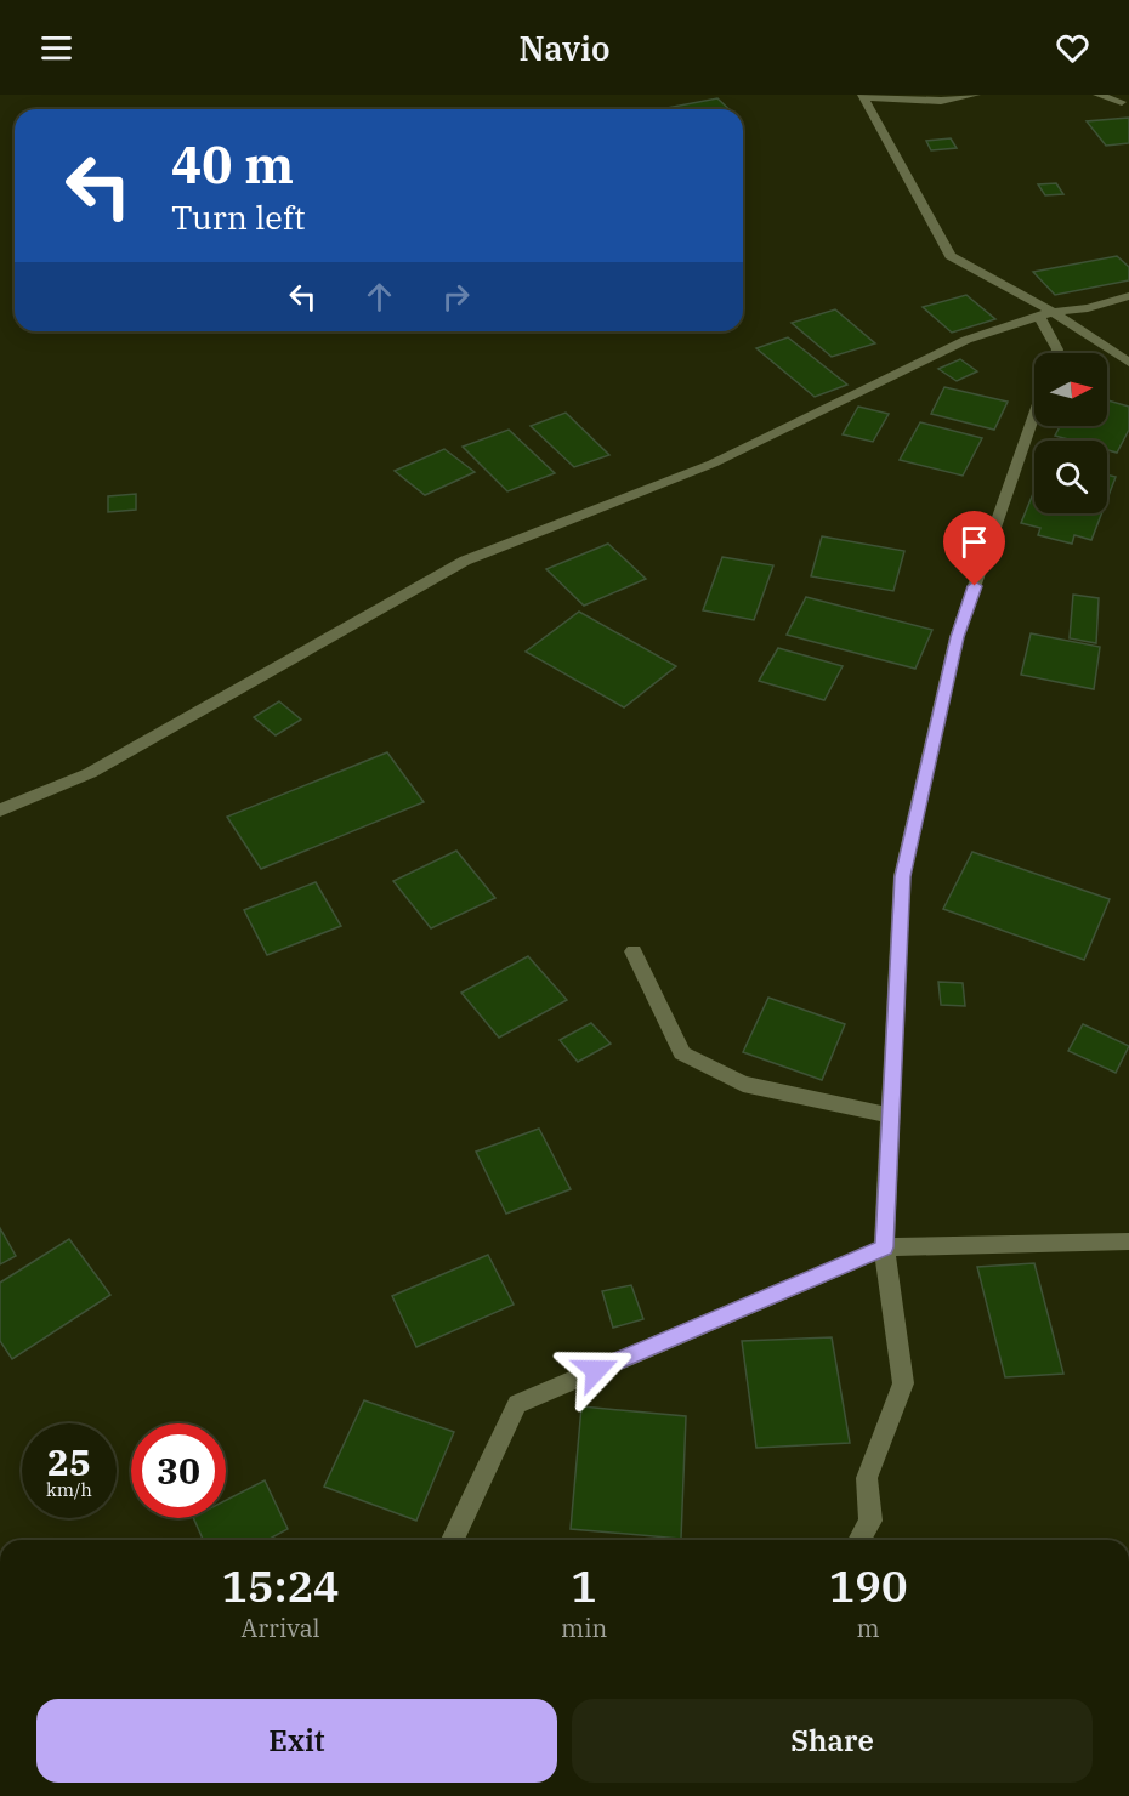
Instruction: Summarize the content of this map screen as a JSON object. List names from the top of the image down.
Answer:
{
  "north": "right",
  "page": {
    "header": "Navio",
    "turn": ["40 m", "Turn left"],
    "speed": "25 km/h",
    "limit": "30",
    "eta": [
      "15:24",
      "Arrival",
      "1",
      "min",
      "190",
      "m"
    ],
    "buttons": ["Exit", "Share"]
  }
}
